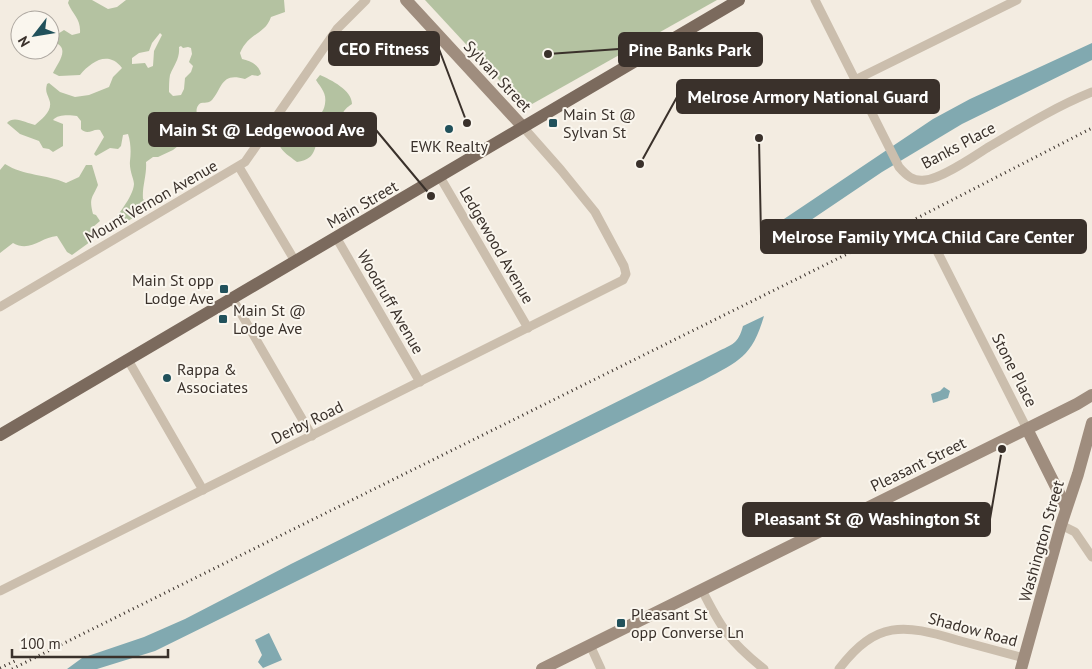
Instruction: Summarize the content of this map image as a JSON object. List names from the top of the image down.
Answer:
{
  "streets": {
    "main road": [
      "Sylvan Street",
      "Main Street",
      "Stone Place",
      "Pleasant Street",
      "Washington Street"
    ],
    "street": [
      "Banks Place",
      "Mount Vernon Avenue",
      "Ledgewood Avenue",
      "Woodruff Avenue",
      "Derby Road",
      "Shadow Road"
    ]
  },
  "crossings": [
    ["Sylvan Street", "Main Street"],
    ["Sylvan Street", "Derby Road"],
    ["Main Street", "Ledgewood Avenue"],
    ["Main Street", "Woodruff Avenue"],
    ["Ledgewood Avenue", "Derby Road"],
    ["Woodruff Avenue", "Derby Road"],
    ["Stone Place", "Pleasant Street"],
    ["Stone Place", "Washington Street"],
    ["Washington Street", "Shadow Road"]
  ],
  "places": {
    "other": [
      "Pine Banks Park",
      "CEO Fitness",
      "EWK Realty",
      "Melrose Family YMCA Child Care Center",
      "Melrose Armory National Guard",
      "Main St @ Ledgewood Ave",
      "Rappa & Associates",
      "Pleasant St @ Washington St"
    ],
    "transit": [
      "Main St @ Sylvan St",
      "Main St opp Lodge Ave",
      "Main St @ Lodge Ave",
      "Pleasant St opp Converse Ln"
    ]
  },
  "scale_bar": "100 m",
  "north": "bottom left"
}
